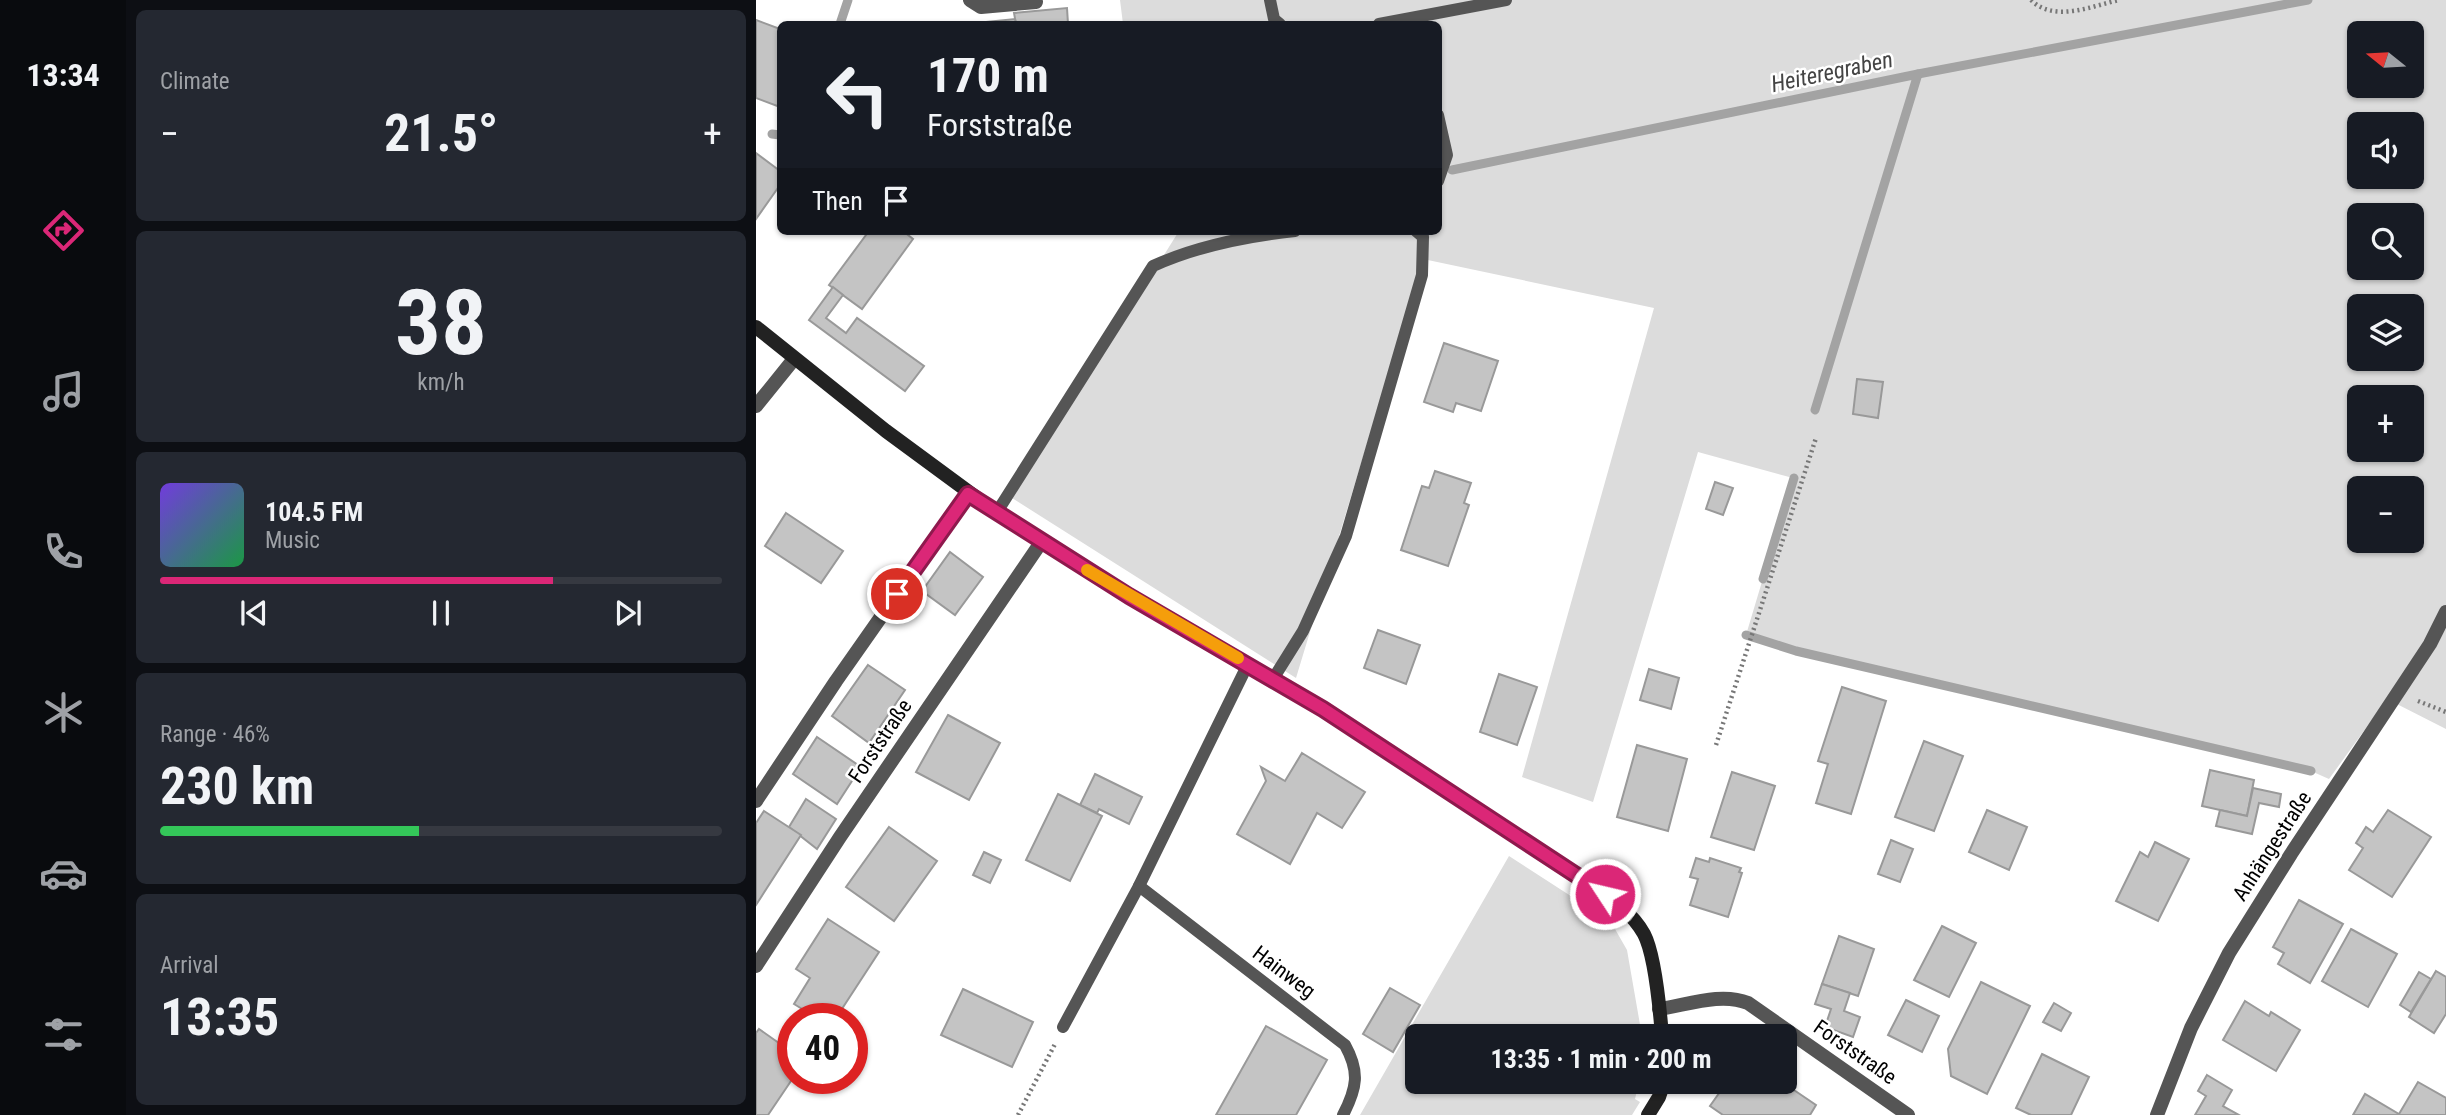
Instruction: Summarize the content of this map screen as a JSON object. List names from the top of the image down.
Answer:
{
  "streets": {
    "street": ["Forststraße", "Anhängestraße"],
    "lane": ["Hainweg"]
  },
  "water": ["Heiteregraben"],
  "north": "left",
  "page": {
    "tabs": "13:34",
    "tile": [
      "Climate",
      ["38", "km/h"],
      ["Range · 46%", "230 km"],
      ["Arrival", "13:35"]
    ],
    "map_buttons": ["+", "−"],
    "turn": ["170 m", "Forststraße"],
    "heat": ["−", "21.5°", "+"],
    "then": "Then",
    "song": ["104.5 FM", "Music"],
    "limit": "40",
    "trip": "13:35 · 1 min · 200 m"
  }
}
